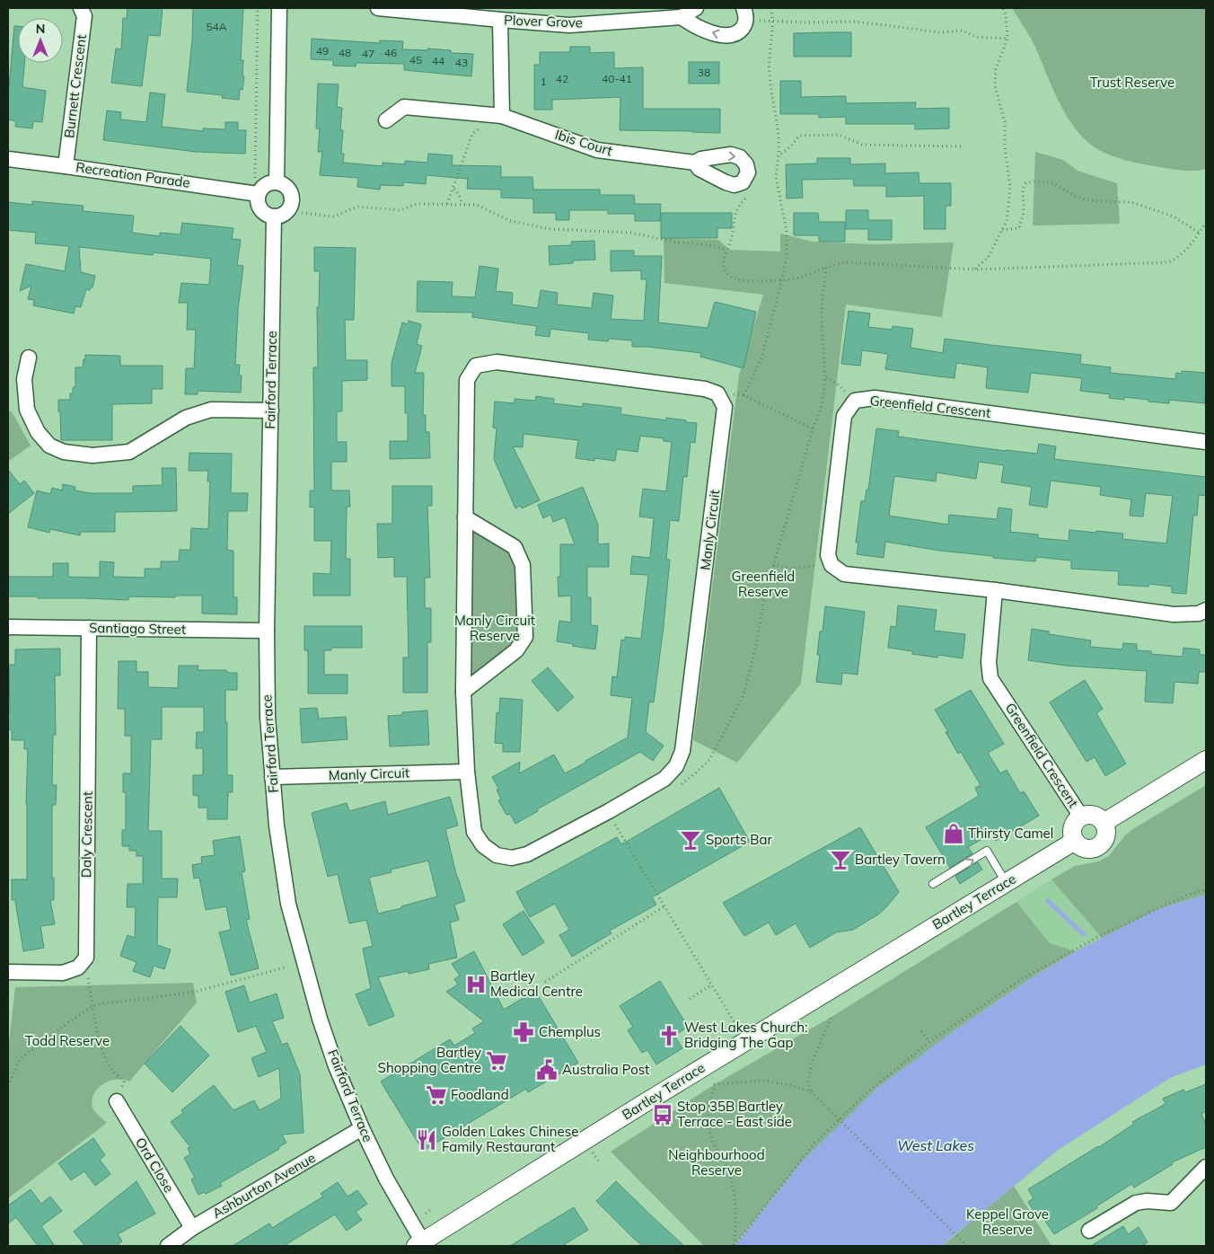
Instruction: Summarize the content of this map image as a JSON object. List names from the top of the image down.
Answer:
{
  "streets": {
    "street": [
      "Plover Grove",
      "Burnett Crescent",
      "Ibis Court",
      "Recreation Parade",
      "Fairford Terrace",
      "Greenfield Crescent",
      "Manly Circuit",
      "Santiago Street",
      "Daly Crescent",
      "Bartley Terrace",
      "Ord Close",
      "Ashburton Avenue"
    ]
  },
  "crossings": [
    ["Burnett Crescent", "Recreation Parade"],
    ["Recreation Parade", "Fairford Terrace"],
    ["Fairford Terrace", "Manly Circuit"],
    ["Fairford Terrace", "Santiago Street"],
    ["Fairford Terrace", "Bartley Terrace"],
    ["Fairford Terrace", "Ashburton Avenue"],
    ["Greenfield Crescent", "Bartley Terrace"],
    ["Santiago Street", "Daly Crescent"],
    ["Ord Close", "Ashburton Avenue"]
  ],
  "water": ["West Lakes"],
  "parks": [
    "Trust Reserve",
    "Greenfield Reserve",
    "Manly Circuit Reserve",
    "Todd Reserve",
    "Neighbourhood Reserve",
    "Keppel Grove Reserve"
  ],
  "places": {
    "shop": ["Thirsty Camel"],
    "bar": ["Sports Bar", "Bartley Tavern"],
    "hospital": ["Bartley Medical Centre"],
    "pharmacy": ["Chemplus"],
    "church": ["West Lakes Church: Bridging The Gap"],
    "supermarket": ["Bartley Shopping Centre", "Foodland"],
    "public building": ["Australia Post"],
    "bus stop": ["Stop 35B Bartley Terrace - East side"],
    "restaurant": ["Golden Lakes Chinese Family Restaurant"]
  },
  "house_numbers": [
    "54A",
    "49",
    "48",
    "46",
    "47",
    "45",
    "44",
    "43",
    "38",
    "42",
    "40-41",
    "1"
  ],
  "north": "top"
}
